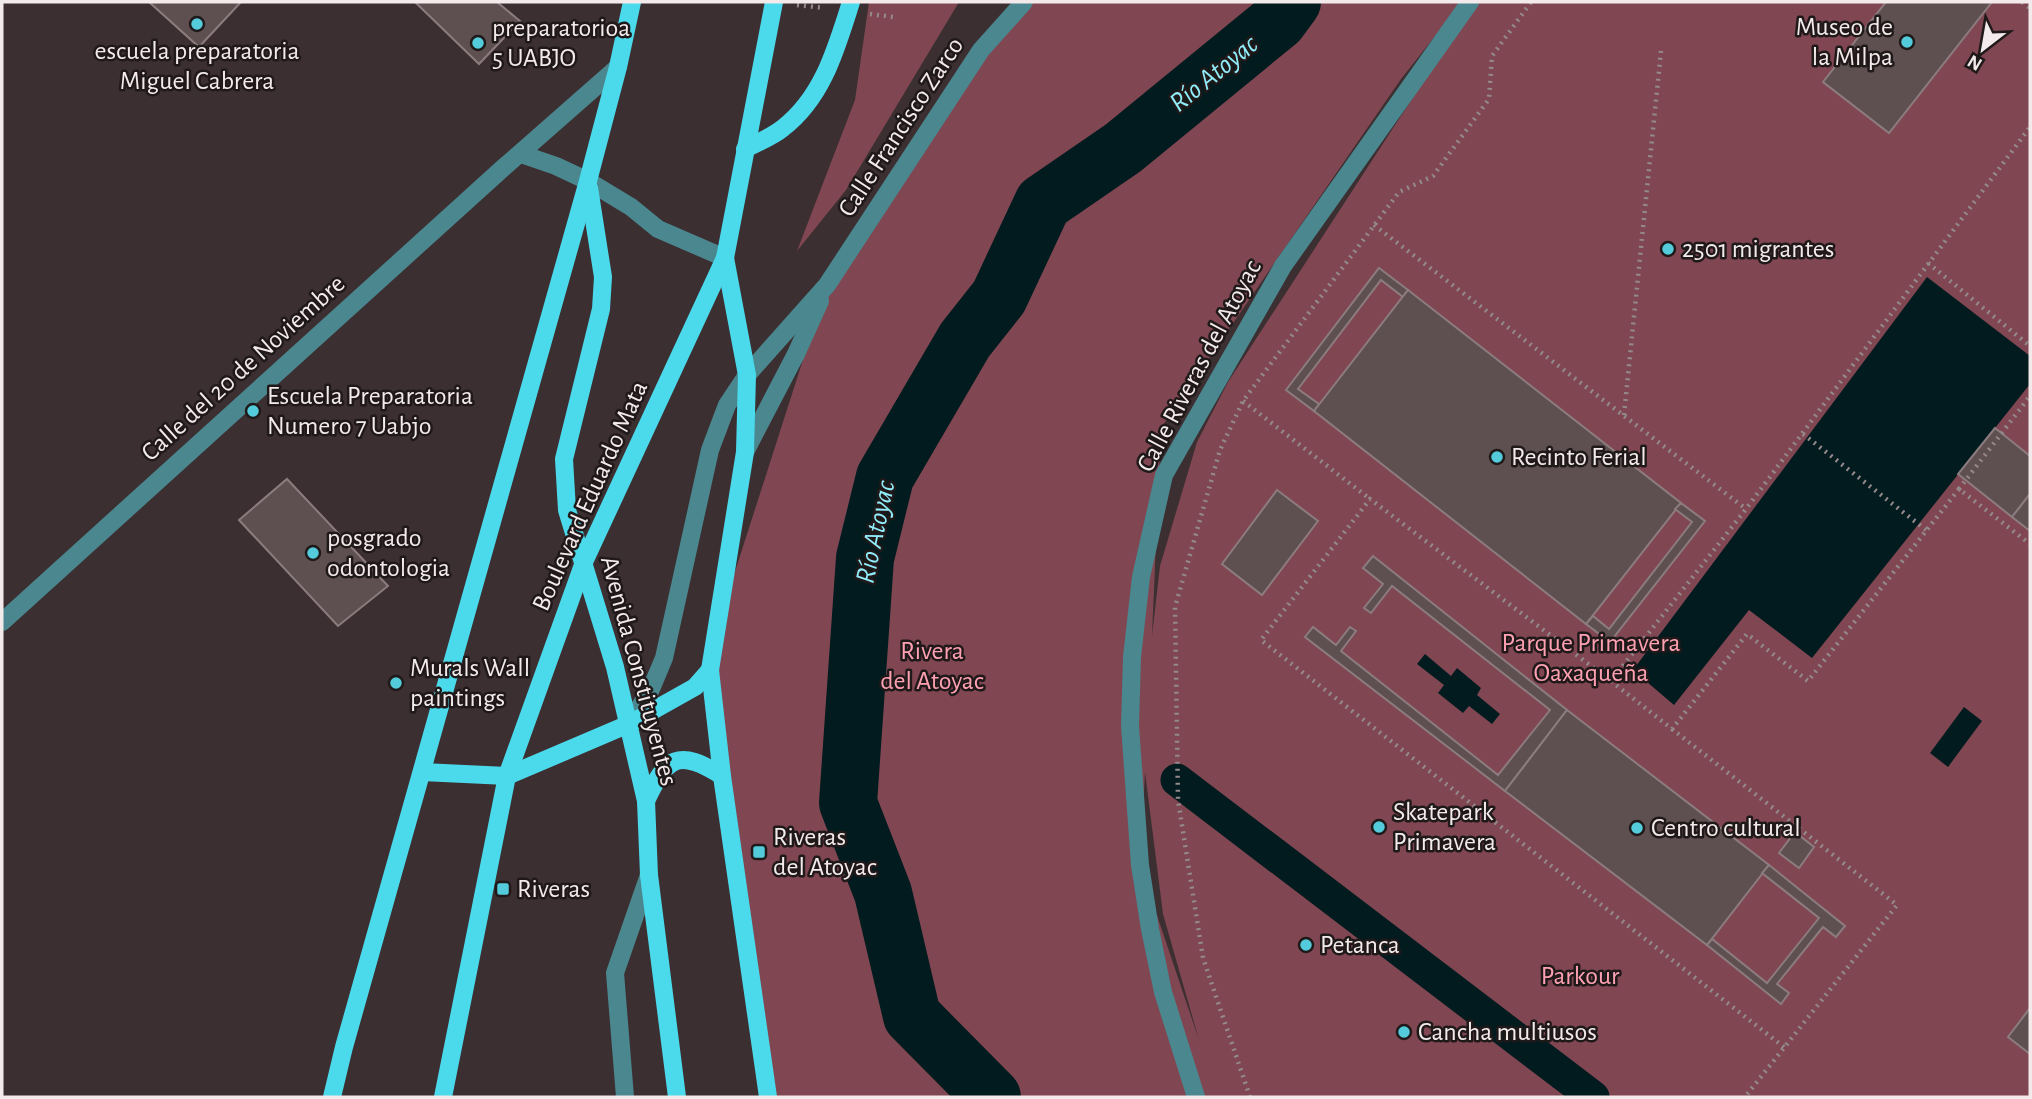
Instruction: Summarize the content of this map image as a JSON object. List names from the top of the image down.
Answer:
{
  "streets": {
    "main road": ["Boulevard Eduardo Mata", "Avenida Constituyentes"],
    "street": ["Calle Francisco Zarco", "Calle Riveras del Atoyac", "Calle del 20 de Noviembre"]
  },
  "crossings": [
    ["Calle Francisco Zarco", "Avenida Constituyentes"],
    ["Boulevard Eduardo Mata", "Avenida Constituyentes"]
  ],
  "water": ["Río Atoyac"],
  "parks": ["Parque Primavera Oaxaqueña", "Rivera del Atoyac", "Parkour"],
  "places": {
    "other": [
      "escuela preparatoria Miguel Cabrera",
      "Museo de la Milpa",
      "preparatorioa 5 UABJO",
      "2501 migrantes",
      "Escuela Preparatoria Numero 7 Uabjo",
      "Recinto Ferial",
      "posgrado odontologia",
      "Murals Wall paintings",
      "Skatepark Primavera",
      "Centro cultural",
      "Petanca",
      "Cancha multiusos"
    ],
    "transit": ["Riveras del Atoyac", "Riveras"]
  },
  "north": "bottom left"
}
